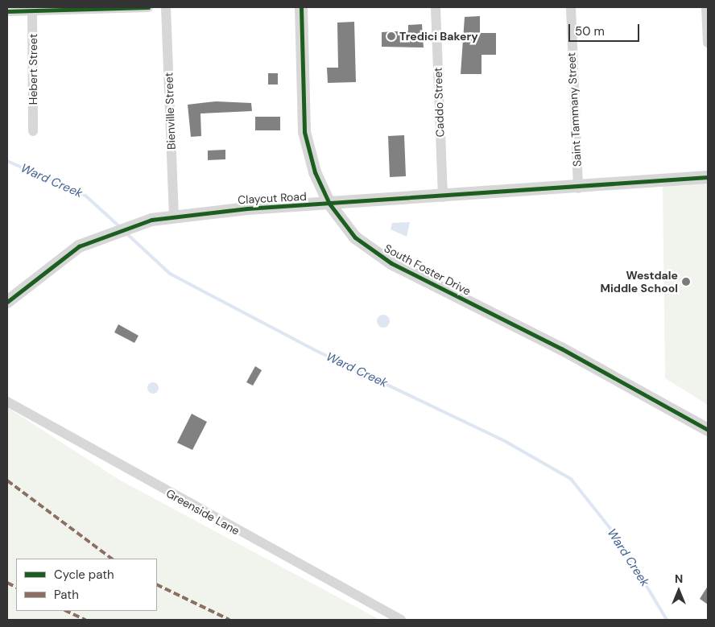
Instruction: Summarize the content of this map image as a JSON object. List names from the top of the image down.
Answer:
{
  "streets": {
    "street": [
      "Hebert Street",
      "Caddo Street",
      "Saint Tammany Street",
      "Bienville Street",
      "Claycut Road",
      "South Foster Drive",
      "Greenside Lane"
    ]
  },
  "crossings": [
    ["Caddo Street", "Claycut Road"],
    ["Saint Tammany Street", "Claycut Road"],
    ["Bienville Street", "Claycut Road"],
    ["Claycut Road", "South Foster Drive"]
  ],
  "water": ["Ward Creek"],
  "places": ["Tredici Bakery", "Westdale Middle School"],
  "legend": ["Cycle path", "Path"],
  "scale_bar": "50 m",
  "north": "top"
}
